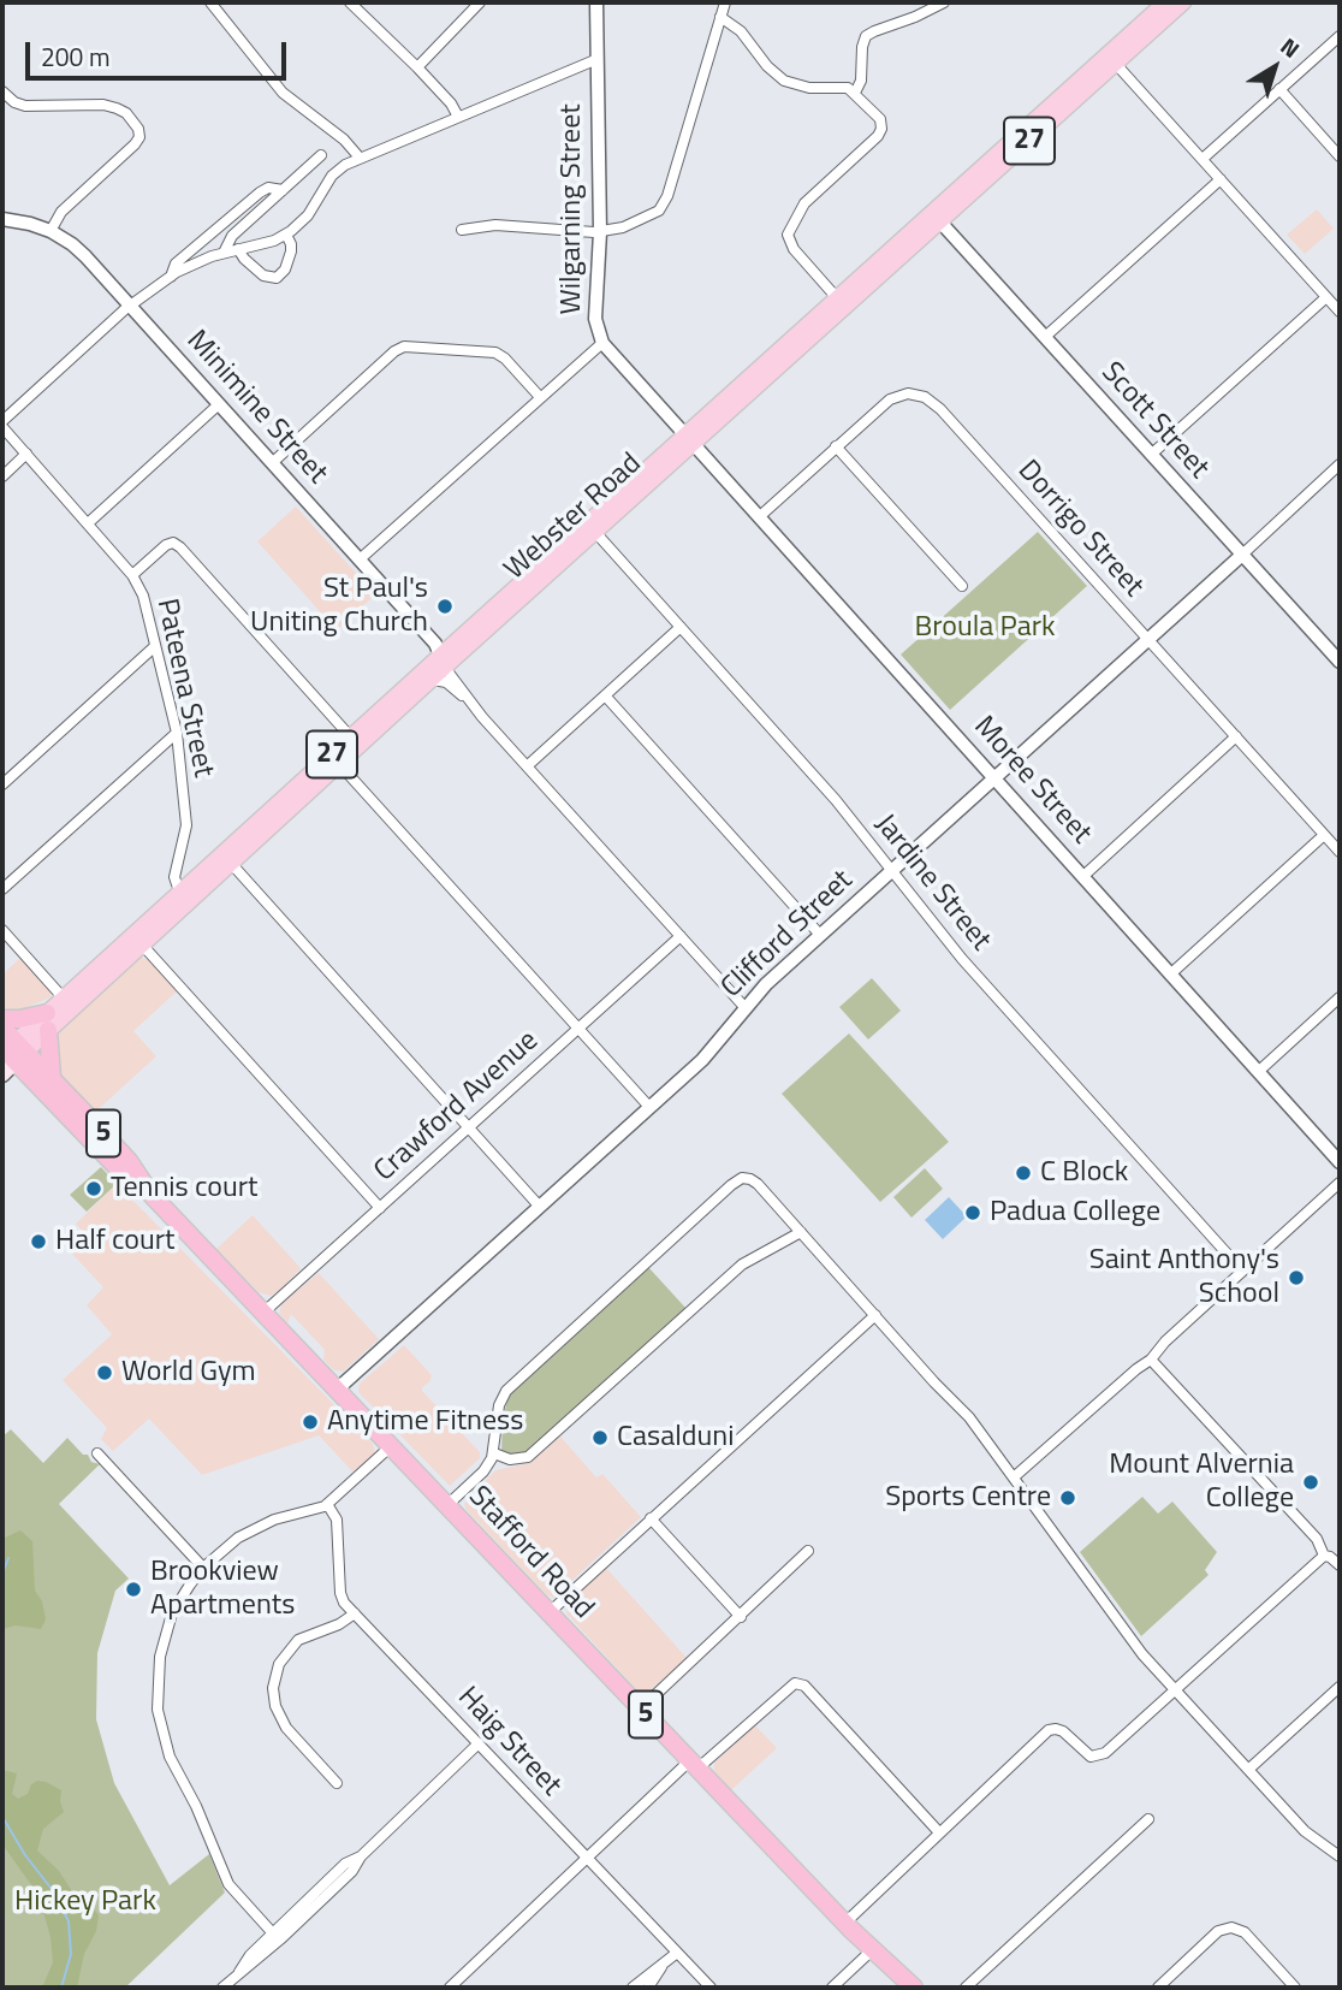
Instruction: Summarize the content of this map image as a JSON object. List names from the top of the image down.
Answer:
{
  "streets": {
    "highway": ["5", "Stafford Road"],
    "main road": ["27", "Webster Road"],
    "street": [
      "Wilgarning Street",
      "Minimine Street",
      "Scott Street",
      "Dorrigo Street",
      "Pateena Street",
      "Moree Street",
      "Jardine Street",
      "Clifford Street",
      "Crawford Avenue",
      "Haig Street"
    ]
  },
  "crossings": [
    ["Wilgarning Street", "Webster Road"],
    ["Wilgarning Street", "Moree Street"],
    ["Minimine Street", "Webster Road"],
    ["Scott Street", "Webster Road"],
    ["Scott Street", "Clifford Street"],
    ["Webster Road", "Pateena Street"],
    ["Webster Road", "Moree Street"],
    ["Webster Road", "Jardine Street"],
    ["Webster Road", "Stafford Road"],
    ["Dorrigo Street", "Moree Street"],
    ["Dorrigo Street", "Clifford Street"],
    ["Moree Street", "Clifford Street"],
    ["Jardine Street", "Clifford Street"],
    ["Clifford Street", "Stafford Road"],
    ["Crawford Avenue", "Stafford Road"]
  ],
  "parks": ["Broula Park", "Hickey Park"],
  "places": [
    "St Paul's Uniting Church",
    "C Block",
    "Tennis court",
    "Padua College",
    "Half court",
    "Saint Anthony's School",
    "World Gym",
    "Anytime Fitness",
    "Casalduni",
    "Mount Alvernia College",
    "Sports Centre",
    "Brookview Apartments"
  ],
  "scale_bar": "200 m",
  "north": "top right"
}
